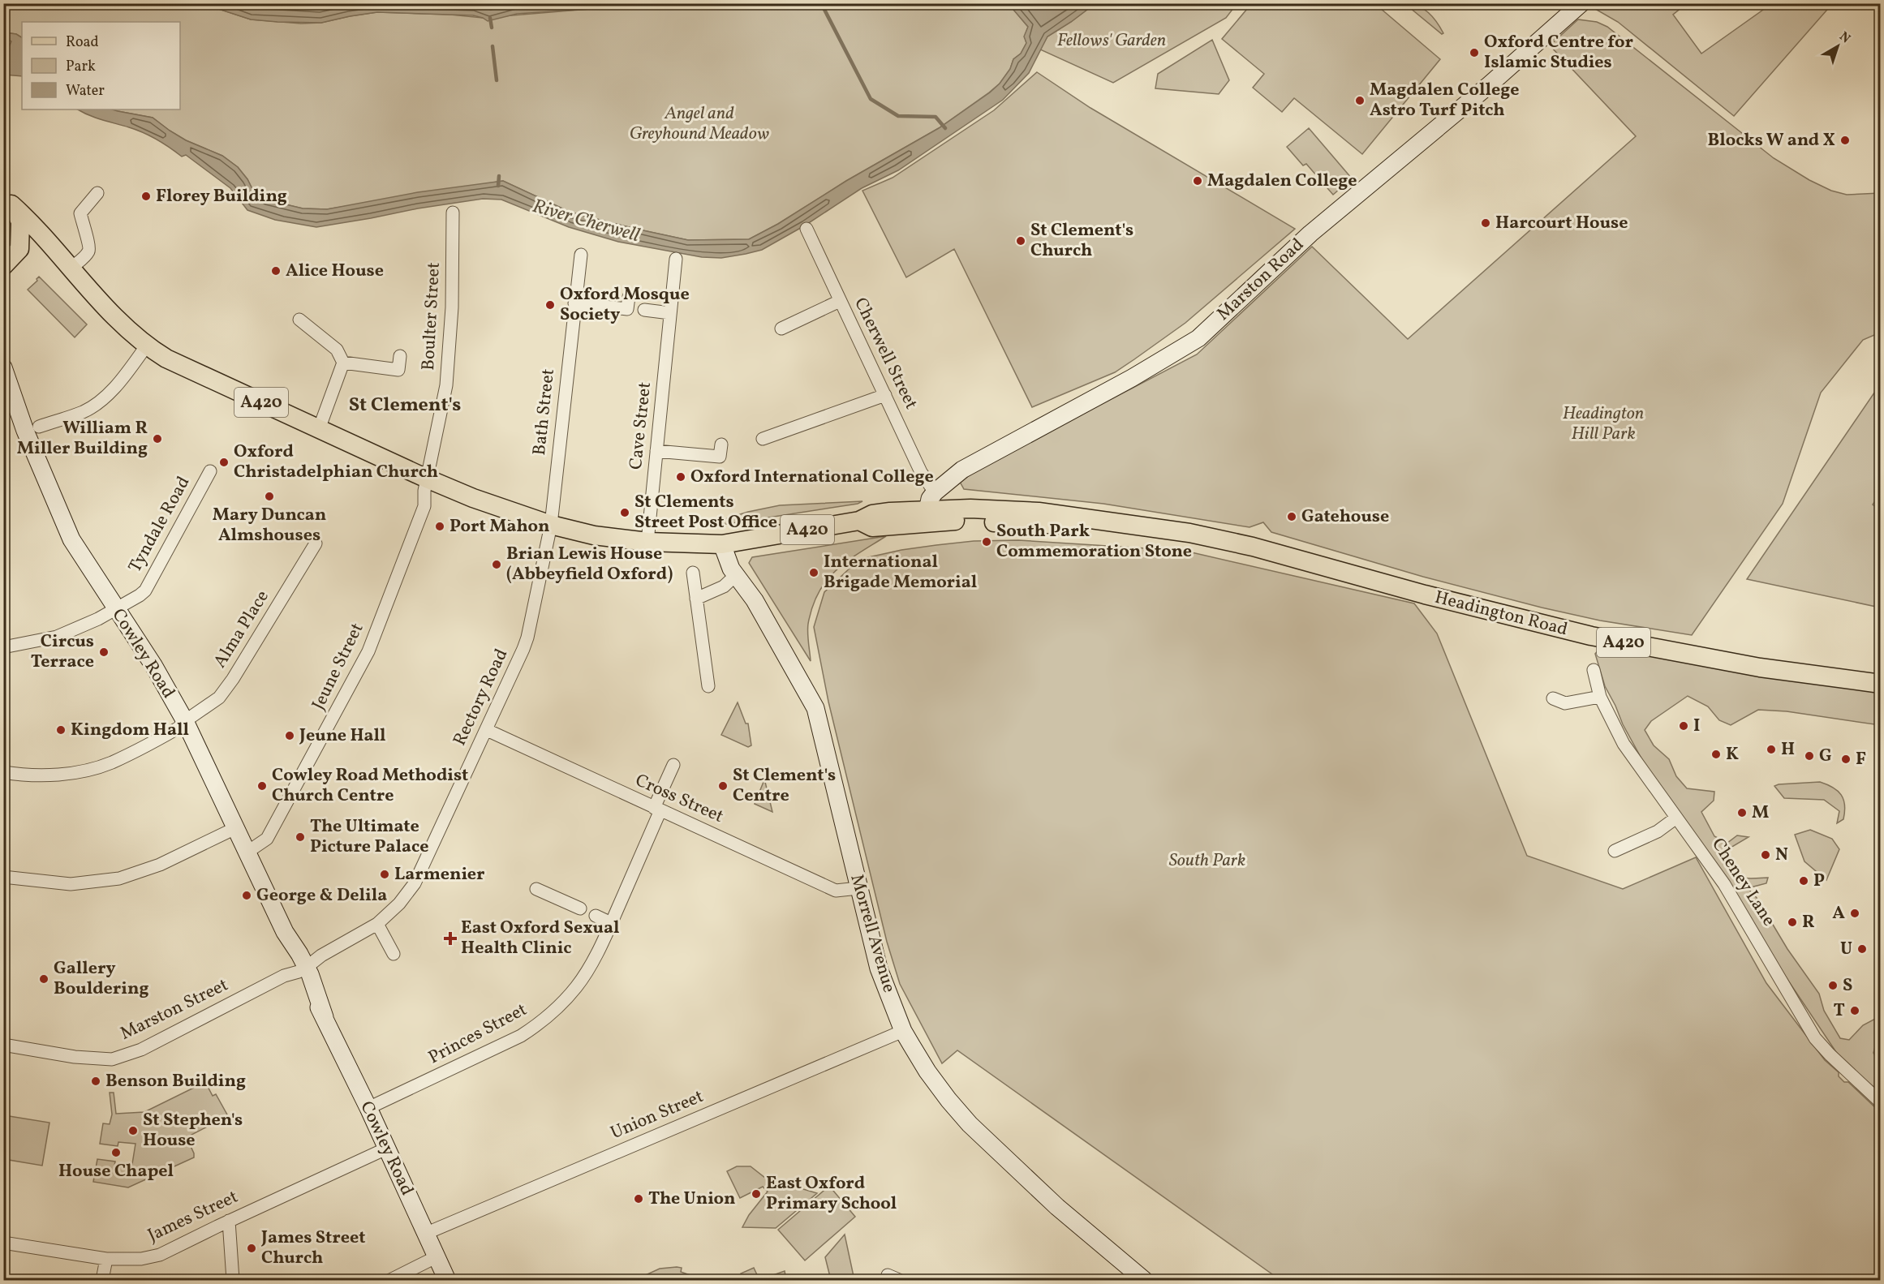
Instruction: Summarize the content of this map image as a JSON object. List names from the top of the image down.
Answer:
{
  "streets": {
    "main road": [
      "Marston Road",
      "A420",
      "Headington Road",
      "Cowley Road",
      "Morrell Avenue"
    ],
    "street": [
      "Boulter Street",
      "Cherwell Street",
      "Bath Street",
      "Cave Street",
      "Tyndale Road",
      "Alma Place",
      "Jeune Street",
      "Rectory Road",
      "Cross Street",
      "Cheney Lane",
      "Marston Street",
      "Princes Street",
      "Union Street",
      "James Street"
    ]
  },
  "crossings": [
    ["Marston Road", "Cherwell Street"],
    ["Marston Road", "A420"],
    ["Marston Road", "Headington Road"],
    ["Boulter Street", "A420"],
    ["Boulter Street", "Jeune Street"],
    ["A420", "Bath Street"],
    ["A420", "Cave Street"],
    ["A420", "Headington Road"],
    ["A420", "Jeune Street"],
    ["A420", "Rectory Road"],
    ["A420", "Morrell Avenue"],
    ["Bath Street", "Rectory Road"],
    ["Tyndale Road", "Cowley Road"],
    ["Alma Place", "Cowley Road"],
    ["Cowley Road", "Jeune Street"],
    ["Cowley Road", "Rectory Road"],
    ["Cowley Road", "Marston Street"],
    ["Cowley Road", "Princes Street"],
    ["Cowley Road", "Union Street"],
    ["Cowley Road", "James Street"],
    ["Rectory Road", "Cross Street"],
    ["Rectory Road", "Marston Street"],
    ["Cross Street", "Morrell Avenue"],
    ["Cross Street", "Princes Street"],
    ["Morrell Avenue", "Union Street"]
  ],
  "districts": ["St Clement's"],
  "water": ["River Cherwell"],
  "parks": [
    "Fellows' Garden",
    "Angel and Greyhound Meadow",
    "Headington Hill Park",
    "South Park"
  ],
  "places": {
    "other": [
      "Oxford Centre for Islamic Studies",
      "Magdalen College Astro Turf Pitch",
      "Blocks W and X",
      "Magdalen College",
      "Florey Building",
      "Harcourt House",
      "St Clement's Church",
      "Alice House",
      "Oxford Mosque Society",
      "William R Miller Building",
      "Oxford Christadelphian Church",
      "Oxford International College",
      "Mary Duncan Almshouses",
      "St Clements Street Post Office",
      "Gatehouse",
      "Port Mahon",
      "South Park Commemoration Stone",
      "Brian Lewis House (Abbeyfield Oxford)",
      "International Brigade Memorial",
      "Circus Terrace",
      "I",
      "Kingdom Hall",
      "Jeune Hall",
      "H",
      "K",
      "G",
      "F",
      "Cowley Road Methodist Church Centre",
      "St Clement's Centre",
      "M",
      "The Ultimate Picture Palace",
      "N",
      "Larmenier",
      "P",
      "George & Delila",
      "A",
      "R",
      "U",
      "Gallery Bouldering",
      "S",
      "T",
      "Benson Building",
      "St Stephen's House",
      "House Chapel",
      "East Oxford Primary School",
      "The Union",
      "James Street Church"
    ],
    "health": ["East Oxford Sexual Health Clinic"]
  },
  "legend": ["Road", "Park", "Water"],
  "north": "top right"
}
